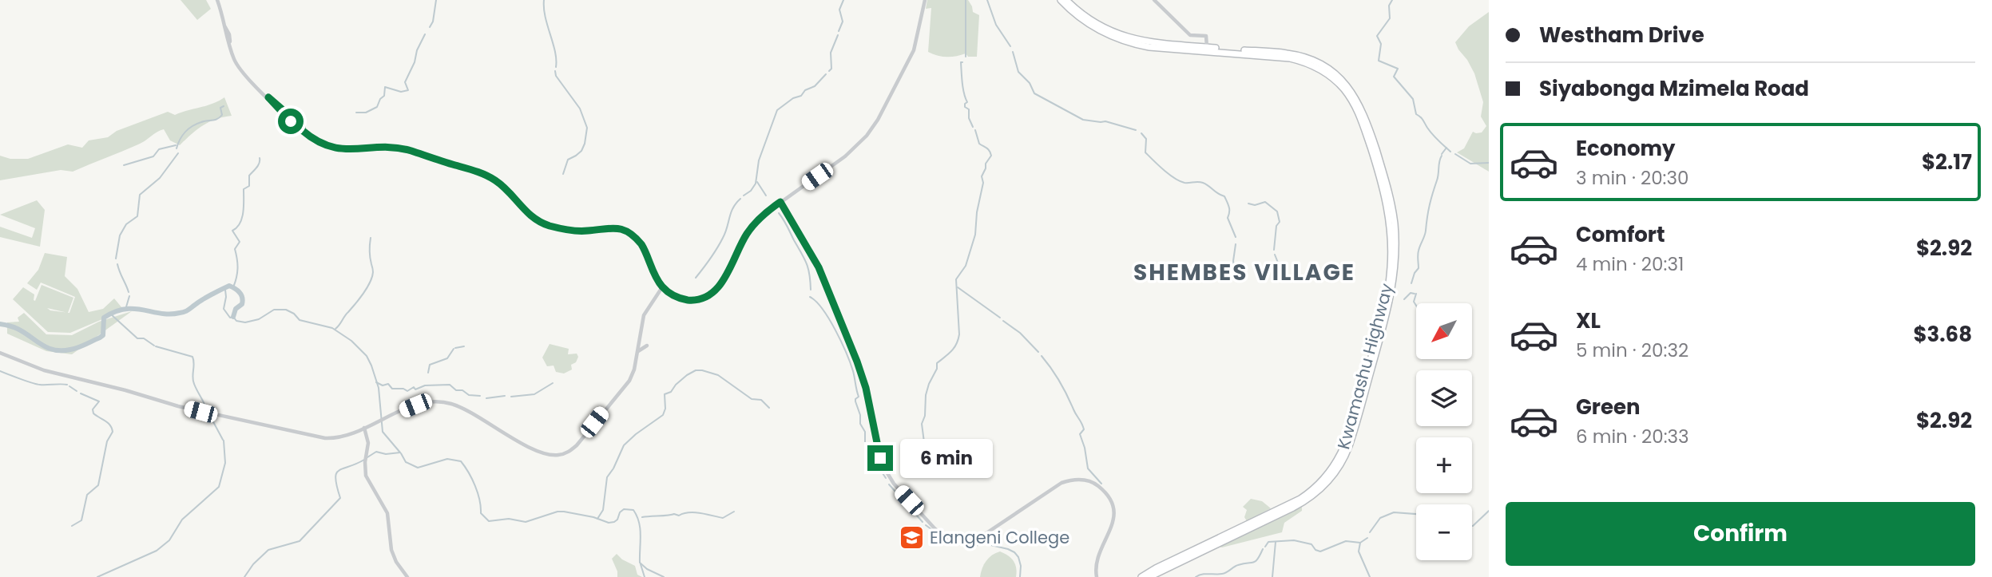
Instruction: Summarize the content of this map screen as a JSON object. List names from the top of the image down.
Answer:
{
  "streets": {
    "main road": ["Kwamashu Highway"]
  },
  "districts": ["SHEMBES VILLAGE"],
  "places": {
    "school or university": ["Elangeni College"]
  },
  "north": "bottom left",
  "page": {
    "banner": ["Westham Drive", "Siyabonga Mzimela Road"],
    "list": [
      {
        "name": "Economy",
        "note": "3 min · 20:30",
        "value": "$2.17"
      },
      {
        "name": "Comfort",
        "note": "4 min · 20:31",
        "value": "$2.92"
      },
      {
        "name": "XL",
        "note": "5 min · 20:32",
        "value": "$3.68"
      },
      {
        "name": "Green",
        "note": "6 min · 20:33",
        "value": "$2.92"
      }
    ],
    "map_buttons": ["+", "−"],
    "bubble": "6 min",
    "buttons": "Confirm"
  }
}
